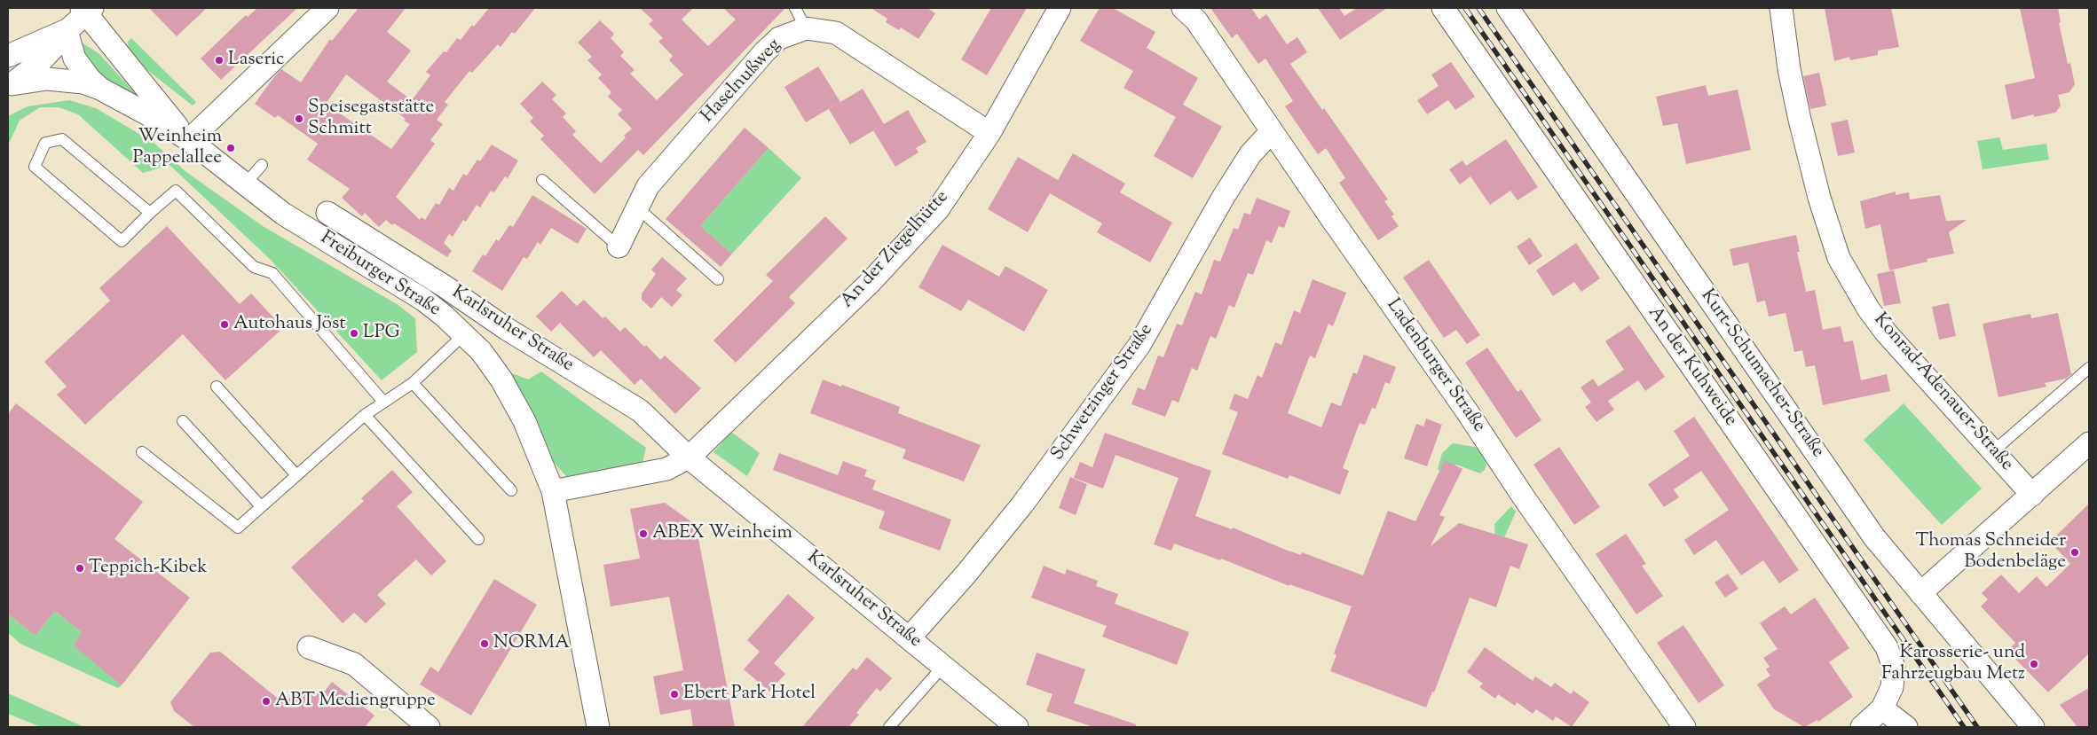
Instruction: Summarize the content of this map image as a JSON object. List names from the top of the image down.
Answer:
{
  "streets": {
    "street": [
      "Haselnußweg",
      "An der Ziegelhütte",
      "Freiburger Straße",
      "Karlsruher Straße",
      "Ladenburger Straße",
      "An der Kuhweide",
      "Kurt-Schumacher-Straße",
      "Schwetzinger Straße",
      "Konrad-Adenauer-Straße"
    ]
  },
  "crossings": [
    ["Haselnußweg", "An der Ziegelhütte"],
    ["An der Ziegelhütte", "Karlsruher Straße"],
    ["Karlsruher Straße", "Schwetzinger Straße"],
    ["Ladenburger Straße", "Schwetzinger Straße"]
  ],
  "places": [
    "Laseric",
    "Speisegaststätte Schmitt",
    "Weinheim Pappelallee",
    "Autohaus Jöst",
    "LPG",
    "ABEX Weinheim",
    "Thomas Schneider Bodenbeläge",
    "Teppich-Kibek",
    "NORMA",
    "Karosserie- und Fahrzeugbau Metz",
    "Ebert Park Hotel",
    "ABT Mediengruppe"
  ]
}
